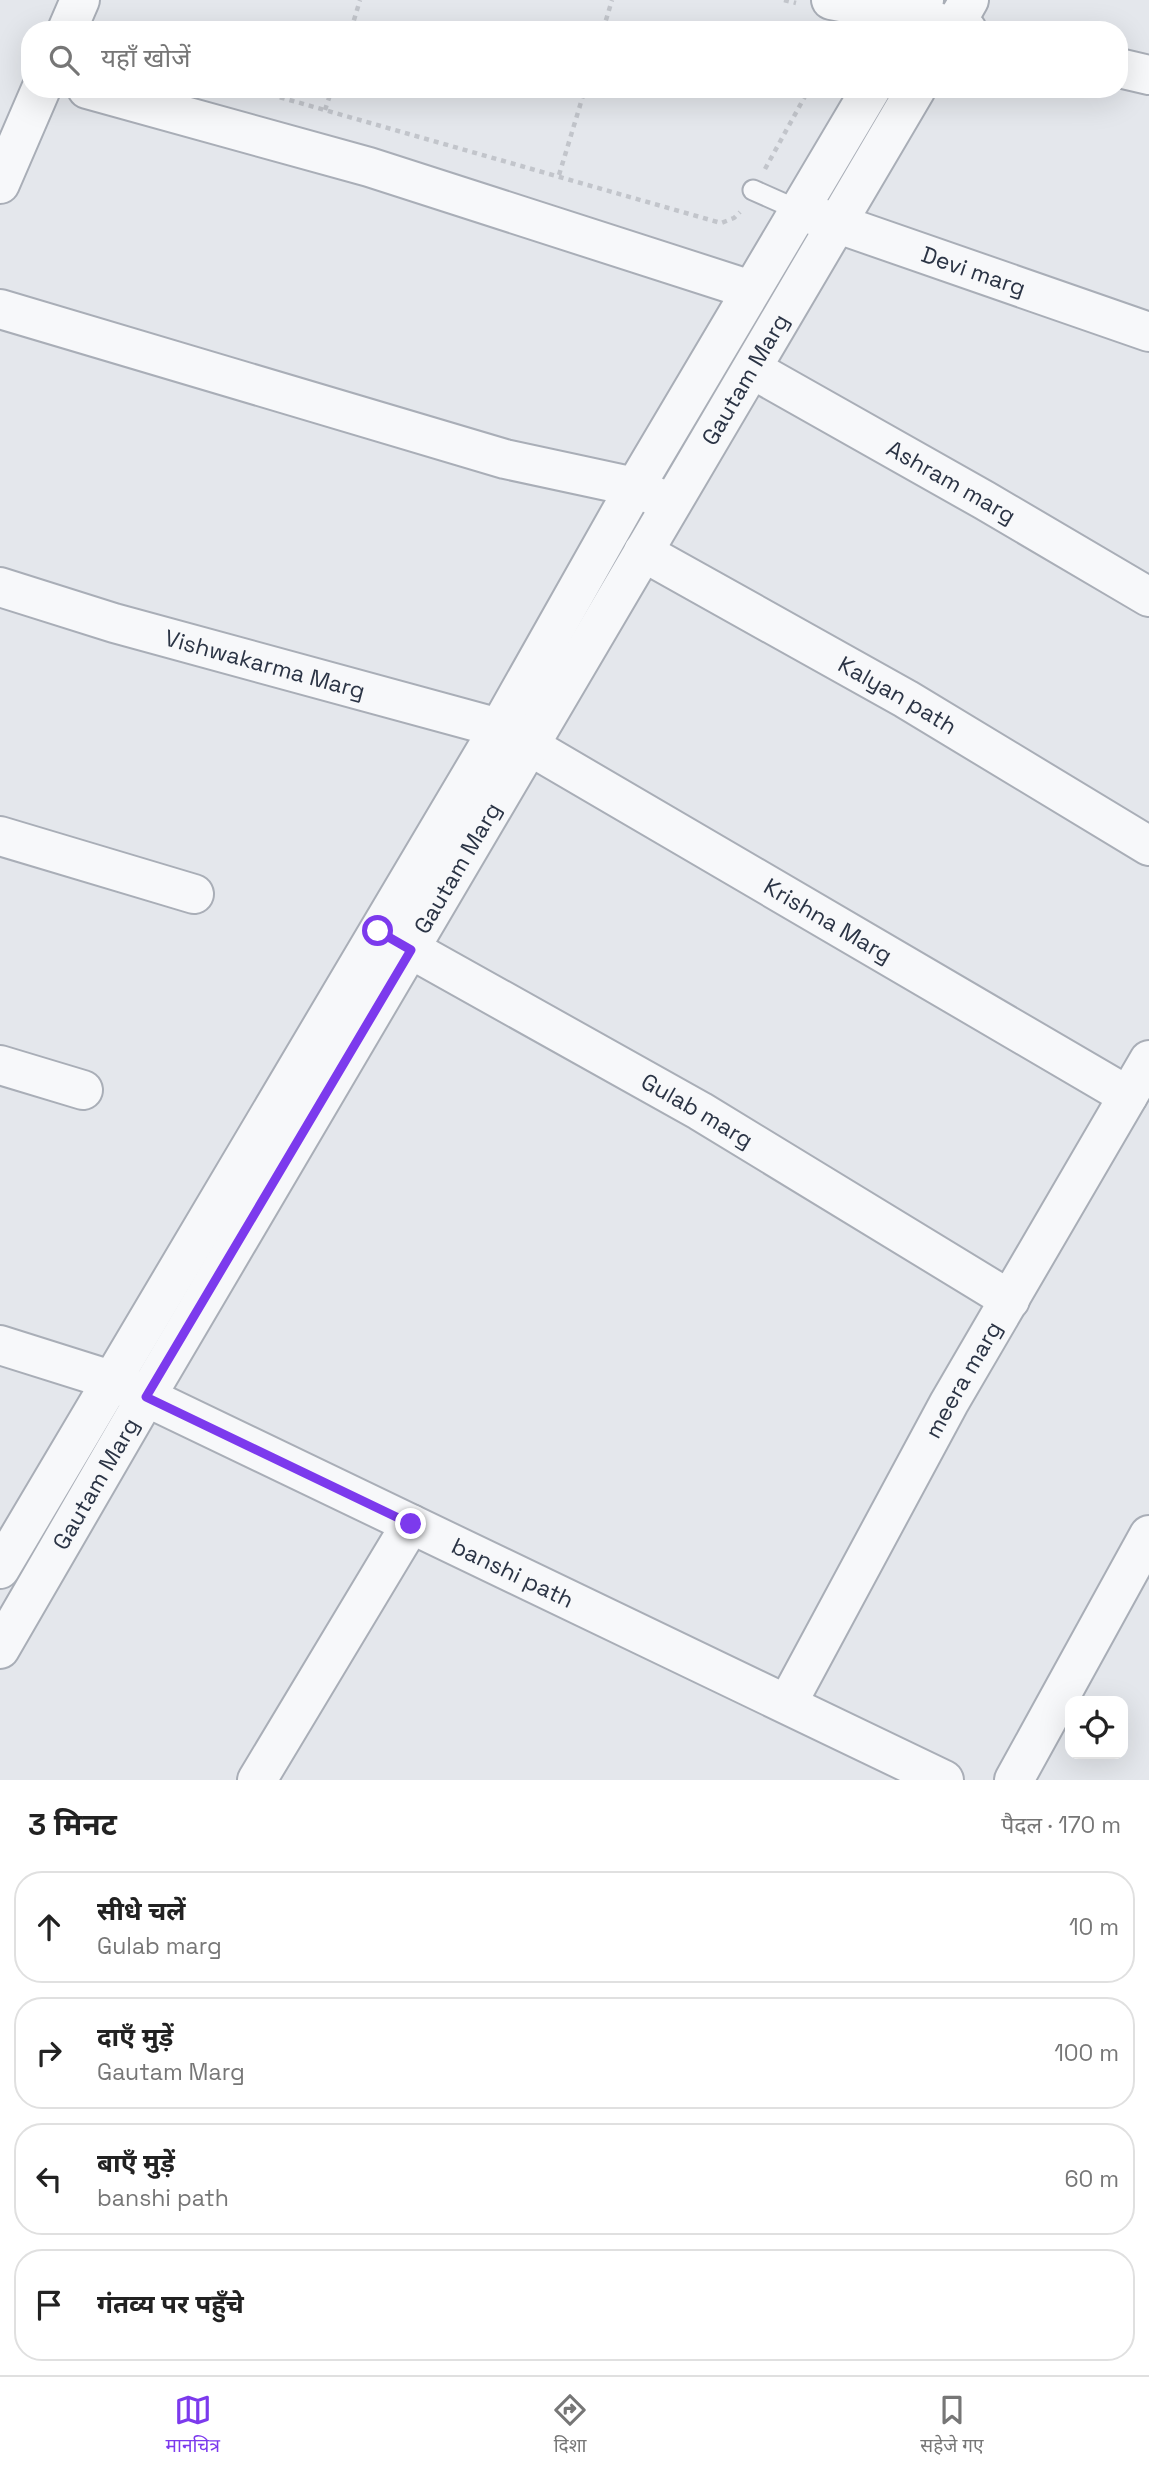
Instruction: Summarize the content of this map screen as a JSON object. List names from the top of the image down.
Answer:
{
  "streets": {
    "street": [
      "Devi marg",
      "Gautam Marg",
      "Ashram marg",
      "Vishwakarma Marg",
      "Kalyan path",
      "Krishna Marg",
      "Gulab marg",
      "meera marg",
      "banshi path"
    ]
  },
  "crossings": [
    ["Devi marg", "Gautam Marg"],
    ["Gautam Marg", "Ashram marg"],
    ["Gautam Marg", "Vishwakarma Marg"],
    ["Gautam Marg", "Kalyan path"],
    ["Gautam Marg", "Krishna Marg"],
    ["Gautam Marg", "Gulab marg"],
    ["Gautam Marg", "banshi path"],
    ["Vishwakarma Marg", "Krishna Marg"],
    ["Krishna Marg", "meera marg"],
    ["Gulab marg", "meera marg"],
    ["meera marg", "banshi path"]
  ],
  "page": {
    "search": "यहाँ खोजें",
    "heading": ["3 मिनट", "पैदल · 170 m"],
    "list": [
      ["सीधे चलें", "Gulab marg", "10 m"],
      ["दाएँ मुड़ें", "Gautam Marg", "100 m"],
      ["बाएँ मुड़ें", "banshi path", "60 m"],
      "गंतव्य पर पहुँचे"
    ],
    "nav": ["मानचित्र", "दिशा", "सहेजे गए"]
  }
}
